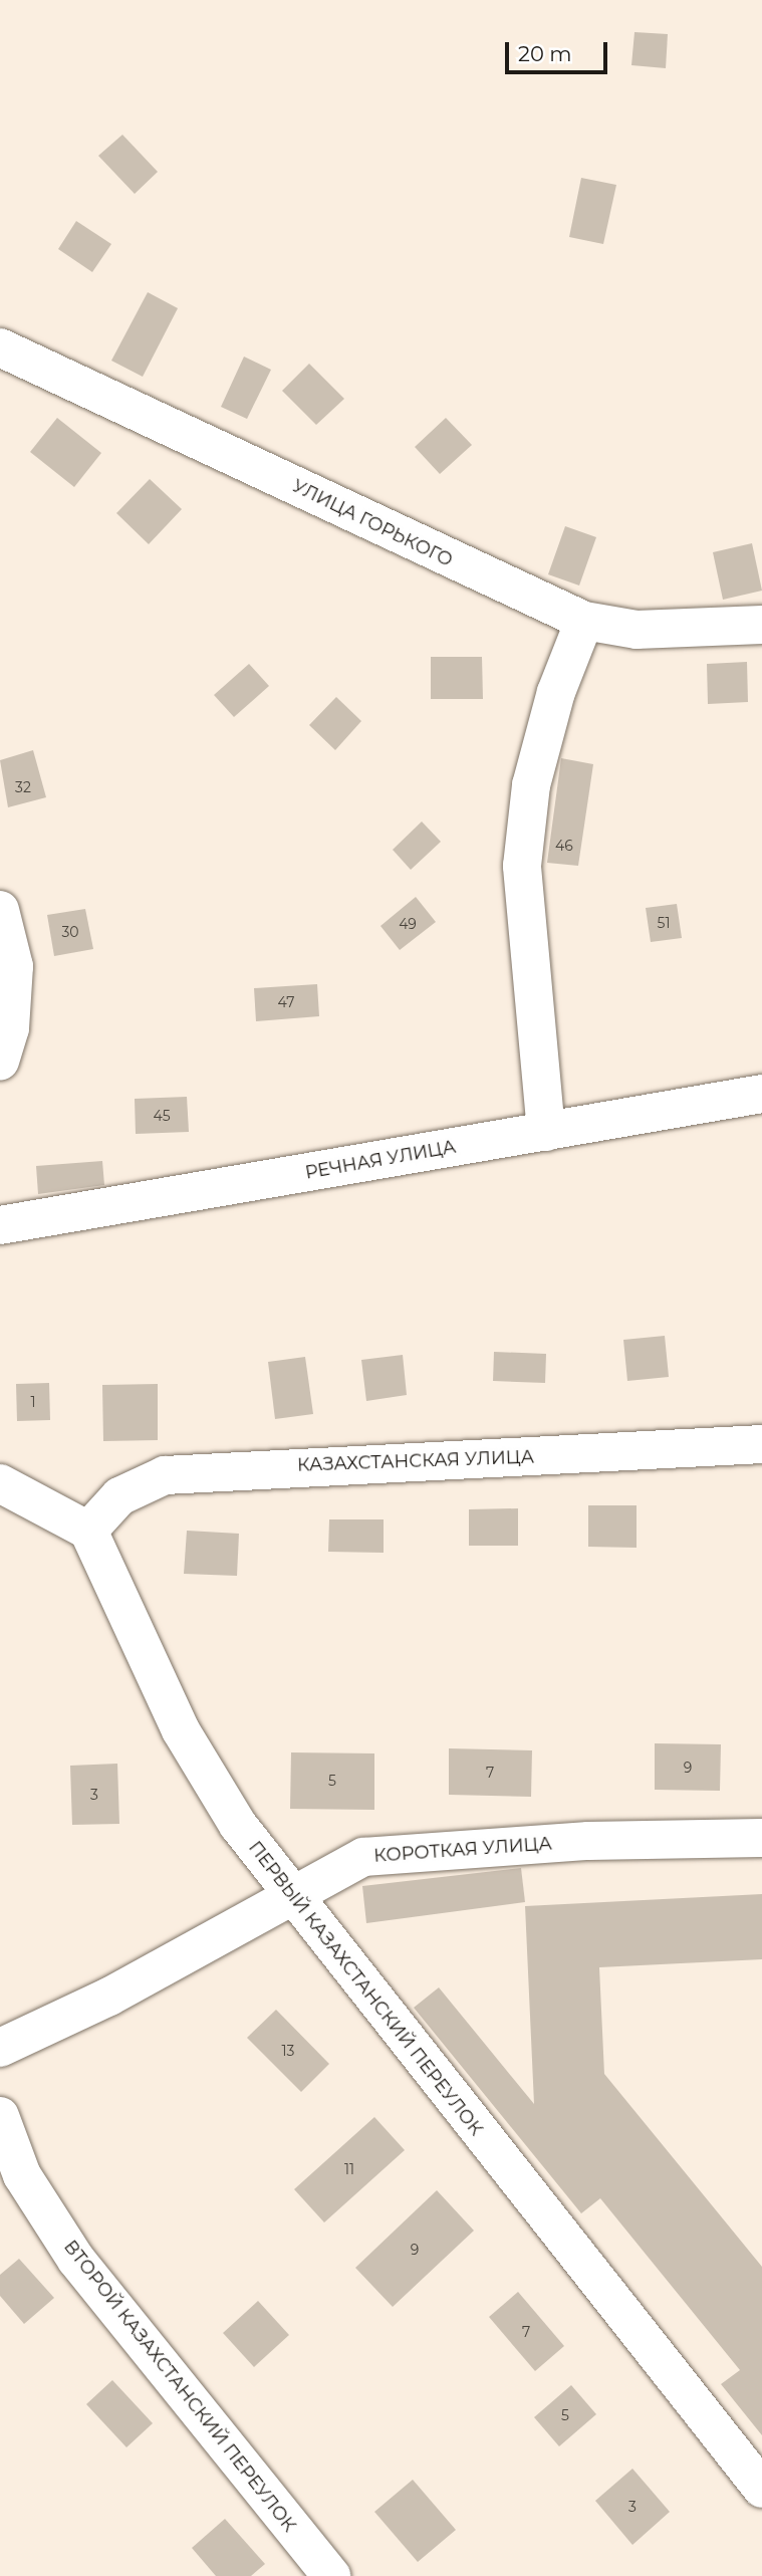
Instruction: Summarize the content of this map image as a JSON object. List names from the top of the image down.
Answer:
{
  "streets": {
    "street": [
      "УЛИЦА ГОРЬКОГО",
      "РЕЧНАЯ УЛИЦА",
      "КАЗАХСТАНСКАЯ УЛИЦА",
      "КОРОТКАЯ УЛИЦА",
      "ПЕРВЫЙ КАЗАХСТАНСКИЙ ПЕРЕУЛОК",
      "ВТОРОЙ КАЗАХСТАНСКИЙ ПЕРЕУЛОК"
    ]
  },
  "crossings": [
    ["КАЗАХСТАНСКАЯ УЛИЦА", "ПЕРВЫЙ КАЗАХСТАНСКИЙ ПЕРЕУЛОК"],
    ["КОРОТКАЯ УЛИЦА", "ПЕРВЫЙ КАЗАХСТАНСКИЙ ПЕРЕУЛОК"]
  ],
  "house_numbers": [
    "32",
    "46",
    "51",
    "49",
    "30",
    "47",
    "45",
    "1",
    "9",
    "7",
    "5",
    "3",
    "13",
    "11",
    "9",
    "7",
    "5",
    "3"
  ],
  "scale_bar": "20 m"
}
